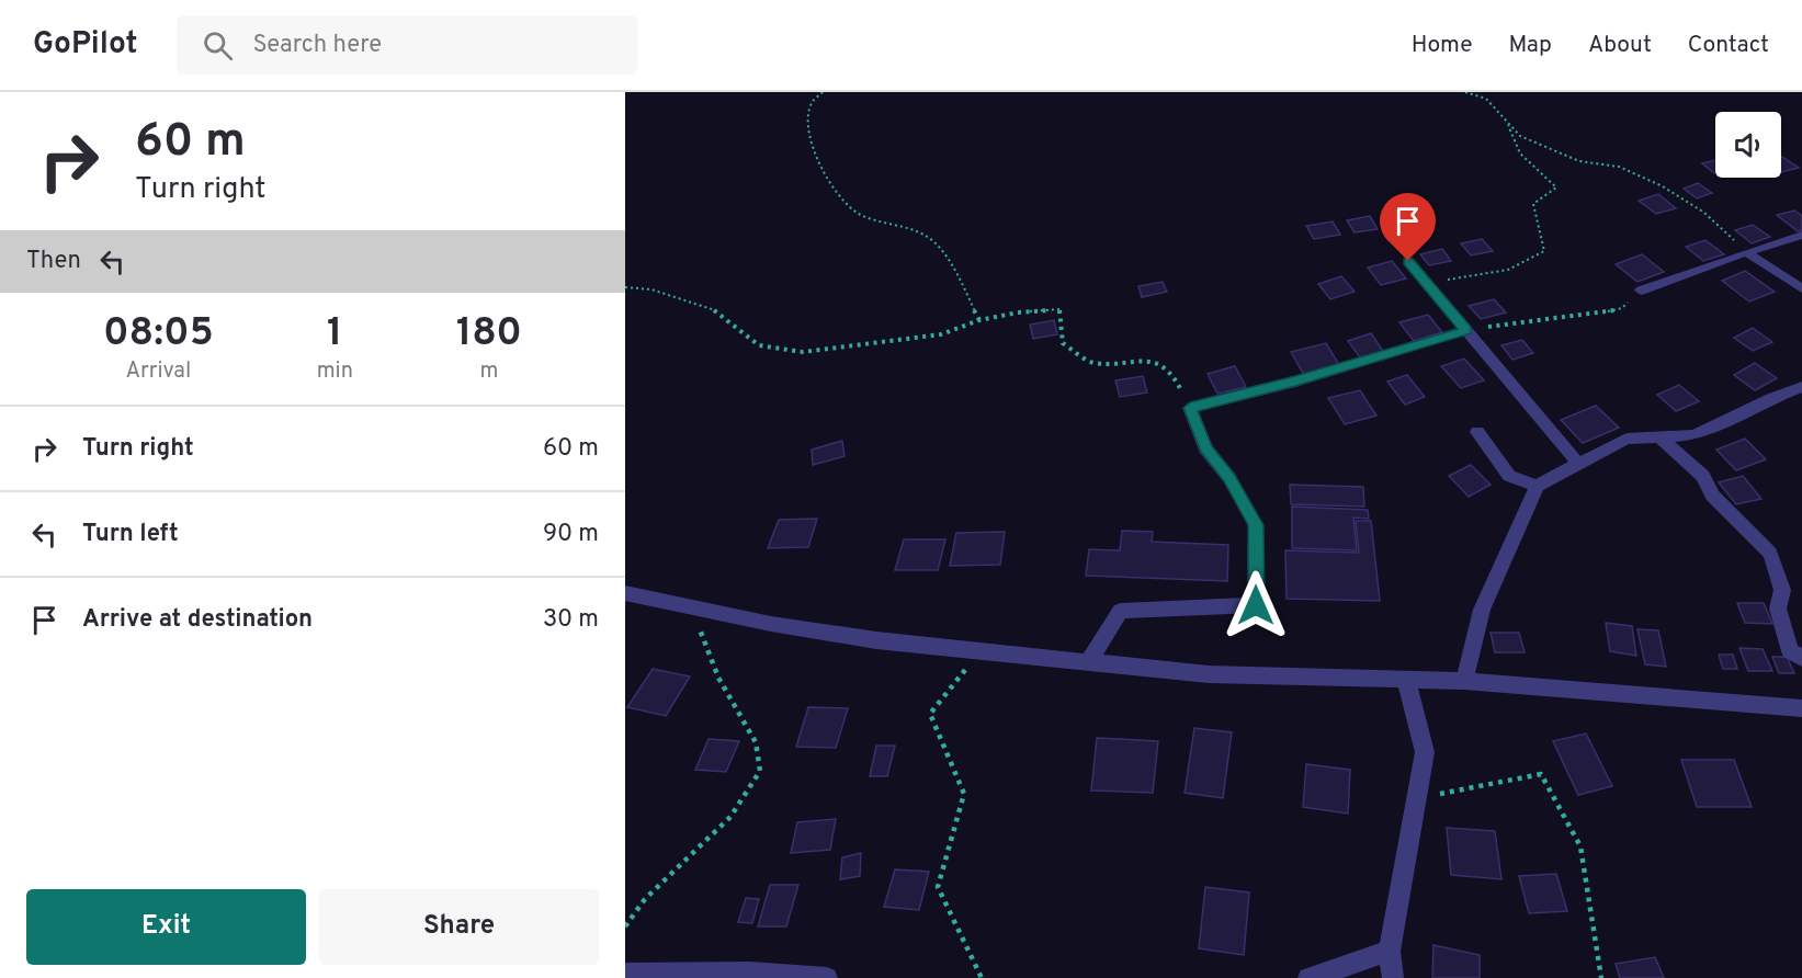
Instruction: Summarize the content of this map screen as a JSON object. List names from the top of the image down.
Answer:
{
  "page": {
    "header": "GoPilot",
    "search": "Search here",
    "nav": [
      "Home",
      "Map",
      "About",
      "Contact"
    ],
    "turn": ["60 m", "Turn right"],
    "then": "Then",
    "eta": [
      "08:05",
      "Arrival",
      "1",
      "min",
      "180",
      "m"
    ],
    "list": [
      {
        "name": "Turn right",
        "value": "60 m"
      },
      {
        "name": "Turn left",
        "value": "90 m"
      },
      {
        "name": "Arrive at destination",
        "value": "30 m"
      }
    ],
    "buttons": ["Exit", "Share"]
  }
}
